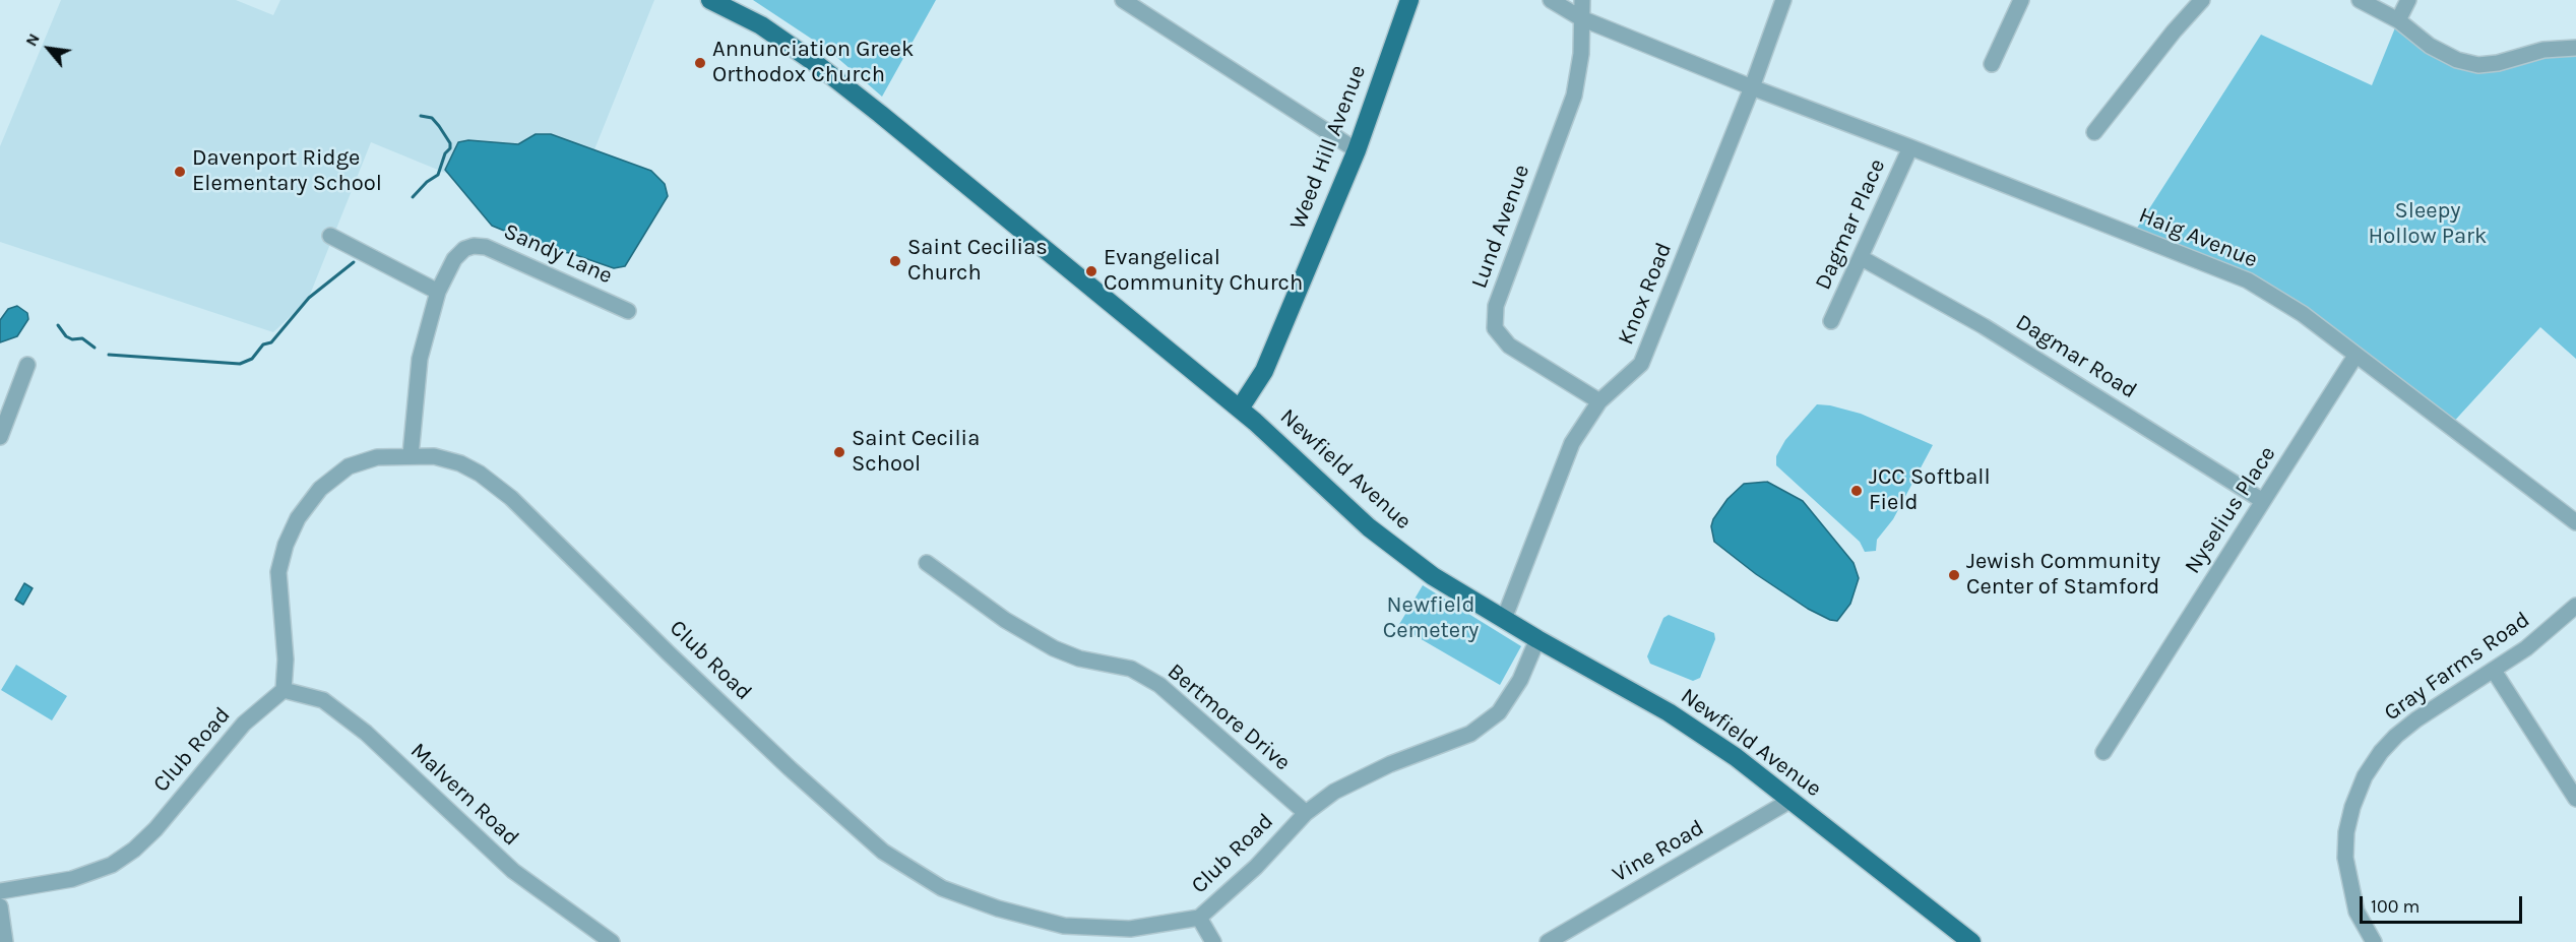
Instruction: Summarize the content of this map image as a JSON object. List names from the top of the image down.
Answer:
{
  "streets": {
    "main road": ["Weed Hill Avenue", "Newfield Avenue"],
    "street": [
      "Dagmar Place",
      "Lund Avenue",
      "Haig Avenue",
      "Sandy Lane",
      "Knox Road",
      "Dagmar Road",
      "Nyselius Place",
      "Club Road",
      "Gray Farms Road",
      "Bertmore Drive",
      "Malvern Road",
      "Vine Road"
    ]
  },
  "crossings": [
    ["Weed Hill Avenue", "Newfield Avenue"],
    ["Dagmar Place", "Haig Avenue"],
    ["Dagmar Place", "Dagmar Road"],
    ["Lund Avenue", "Haig Avenue"],
    ["Lund Avenue", "Knox Road"],
    ["Haig Avenue", "Knox Road"],
    ["Haig Avenue", "Nyselius Place"],
    ["Sandy Lane", "Club Road"],
    ["Knox Road", "Newfield Avenue"],
    ["Dagmar Road", "Nyselius Place"],
    ["Newfield Avenue", "Club Road"],
    ["Newfield Avenue", "Vine Road"],
    ["Club Road", "Bertmore Drive"],
    ["Club Road", "Malvern Road"]
  ],
  "parks": ["Sleepy Hollow Park", "Newfield Cemetery"],
  "places": [
    "Annunciation Greek Orthodox Church",
    "Davenport Ridge Elementary School",
    "Saint Cecilias Church",
    "Evangelical Community Church",
    "Saint Cecilia School",
    "JCC Softball Field",
    "Jewish Community Center of Stamford"
  ],
  "scale_bar": "100 m",
  "north": "top left"
}
